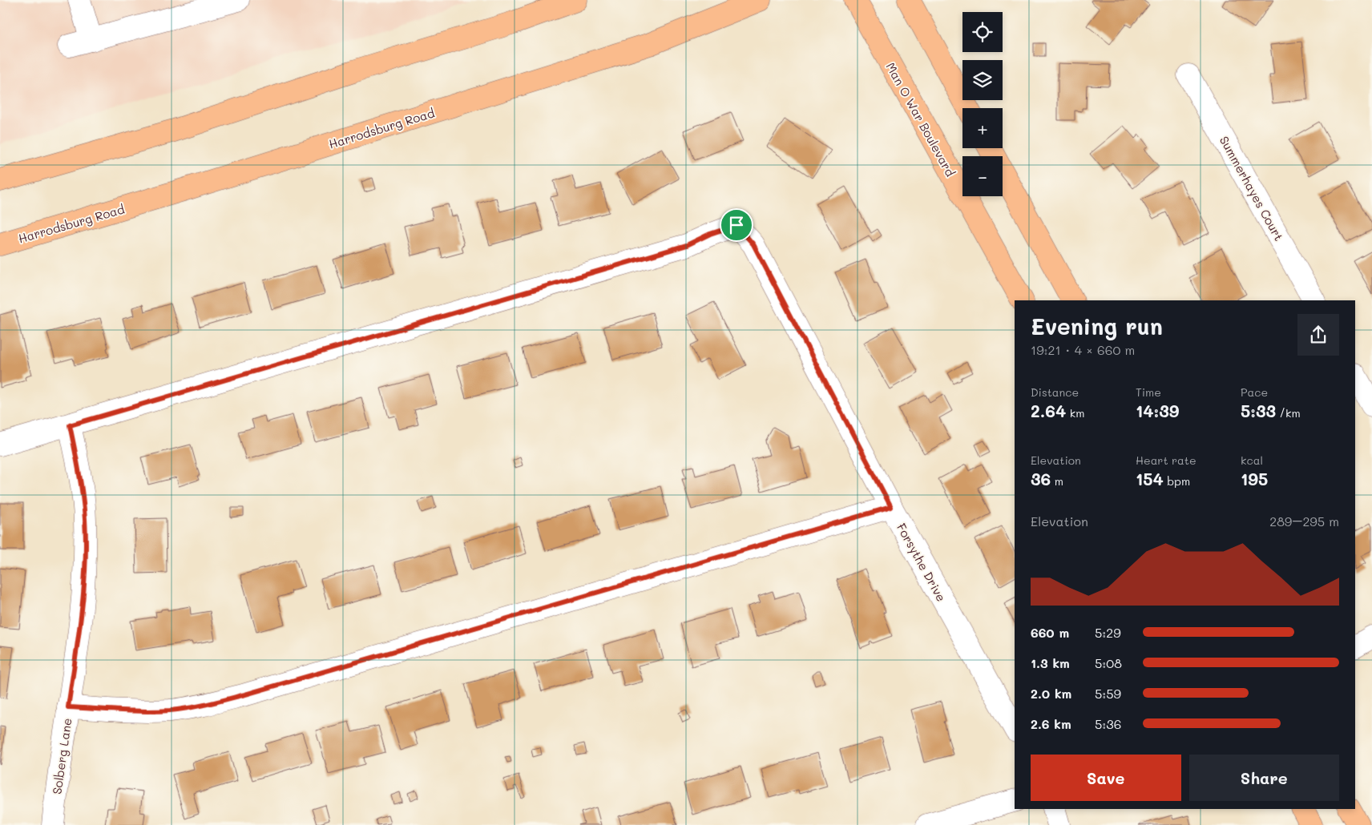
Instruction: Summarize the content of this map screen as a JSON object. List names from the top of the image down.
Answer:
{
  "streets": {
    "main road": ["Man O War Boulevard", "Harrodsburg Road"],
    "street": ["Summerhayes Court", "Forsythe Drive", "Solberg Lane"]
  },
  "crossings": [
    ["Forsythe Drive", "Solberg Lane"]
  ],
  "page": {
    "map_buttons": ["+", "−"],
    "heading": ["Evening run", "19:21 · 4 × 660 m"],
    "stats": [
      ["Distance", "2.64 km"],
      ["Time", "14:39"],
      ["Pace", "5:33 /km"],
      ["Elevation", "36 m"],
      ["Heart rate", "154 bpm"],
      ["kcal", "195"]
    ],
    "chart": ["Elevation", "289–295 m"],
    "list": [
      {
        "name": "660 m",
        "note": "5:29"
      },
      {
        "name": "1.3 km",
        "note": "5:08"
      },
      {
        "name": "2.0 km",
        "note": "5:59"
      },
      {
        "name": "2.6 km",
        "note": "5:36"
      }
    ],
    "buttons": ["Save", "Share"]
  }
}
